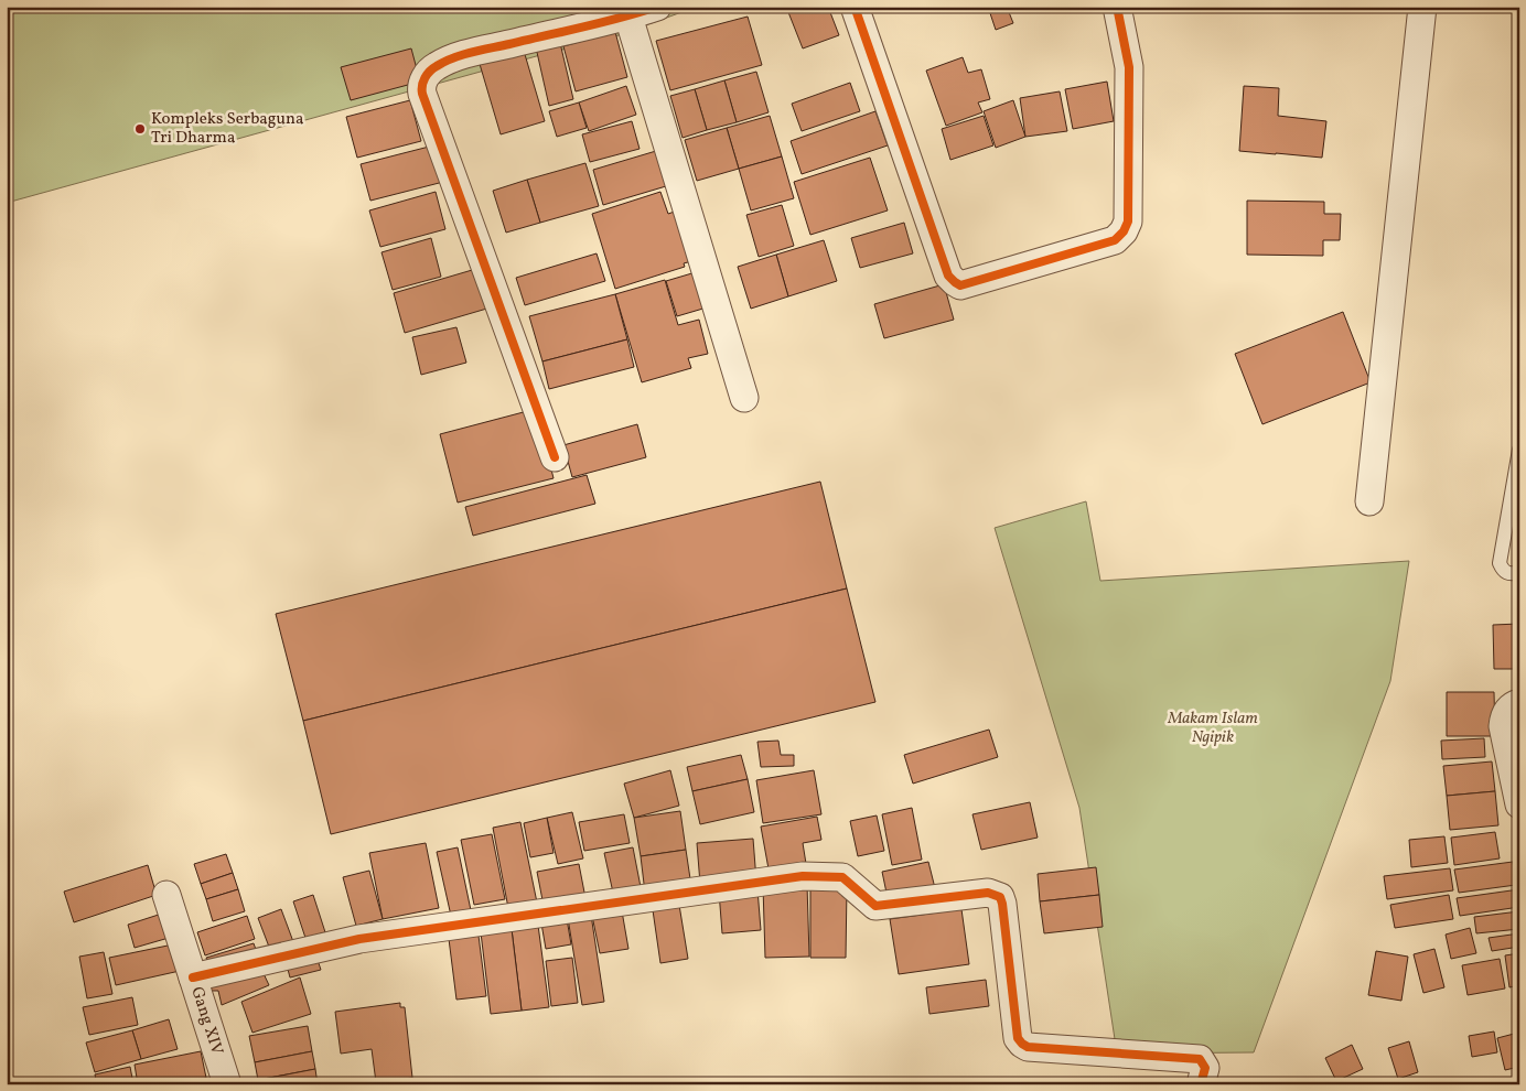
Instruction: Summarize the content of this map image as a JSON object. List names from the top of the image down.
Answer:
{
  "streets": {
    "street": ["Gang XIV"]
  },
  "parks": ["Makam Islam Ngipik"],
  "places": ["Kompleks Serbaguna Tri Dharma"]
}
